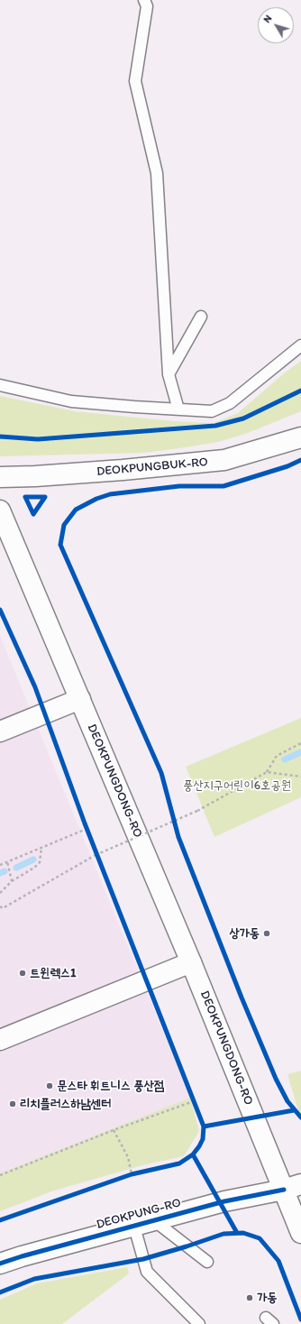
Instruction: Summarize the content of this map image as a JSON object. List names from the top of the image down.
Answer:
{
  "streets": {
    "street": ["DEOKPUNGBUK-RO", "DEOKPUNGDONG-RO", "DEOKPUNG-RO"]
  },
  "crossings": [
    ["DEOKPUNGDONG-RO", "DEOKPUNG-RO"]
  ],
  "parks": ["풍산지구어린이6호공원"],
  "places": [
    "상가동",
    "트윈렉스1",
    "문스타 휘트니스 풍산점",
    "리치플러스하남센터",
    "가동"
  ],
  "north": "top left"
}
